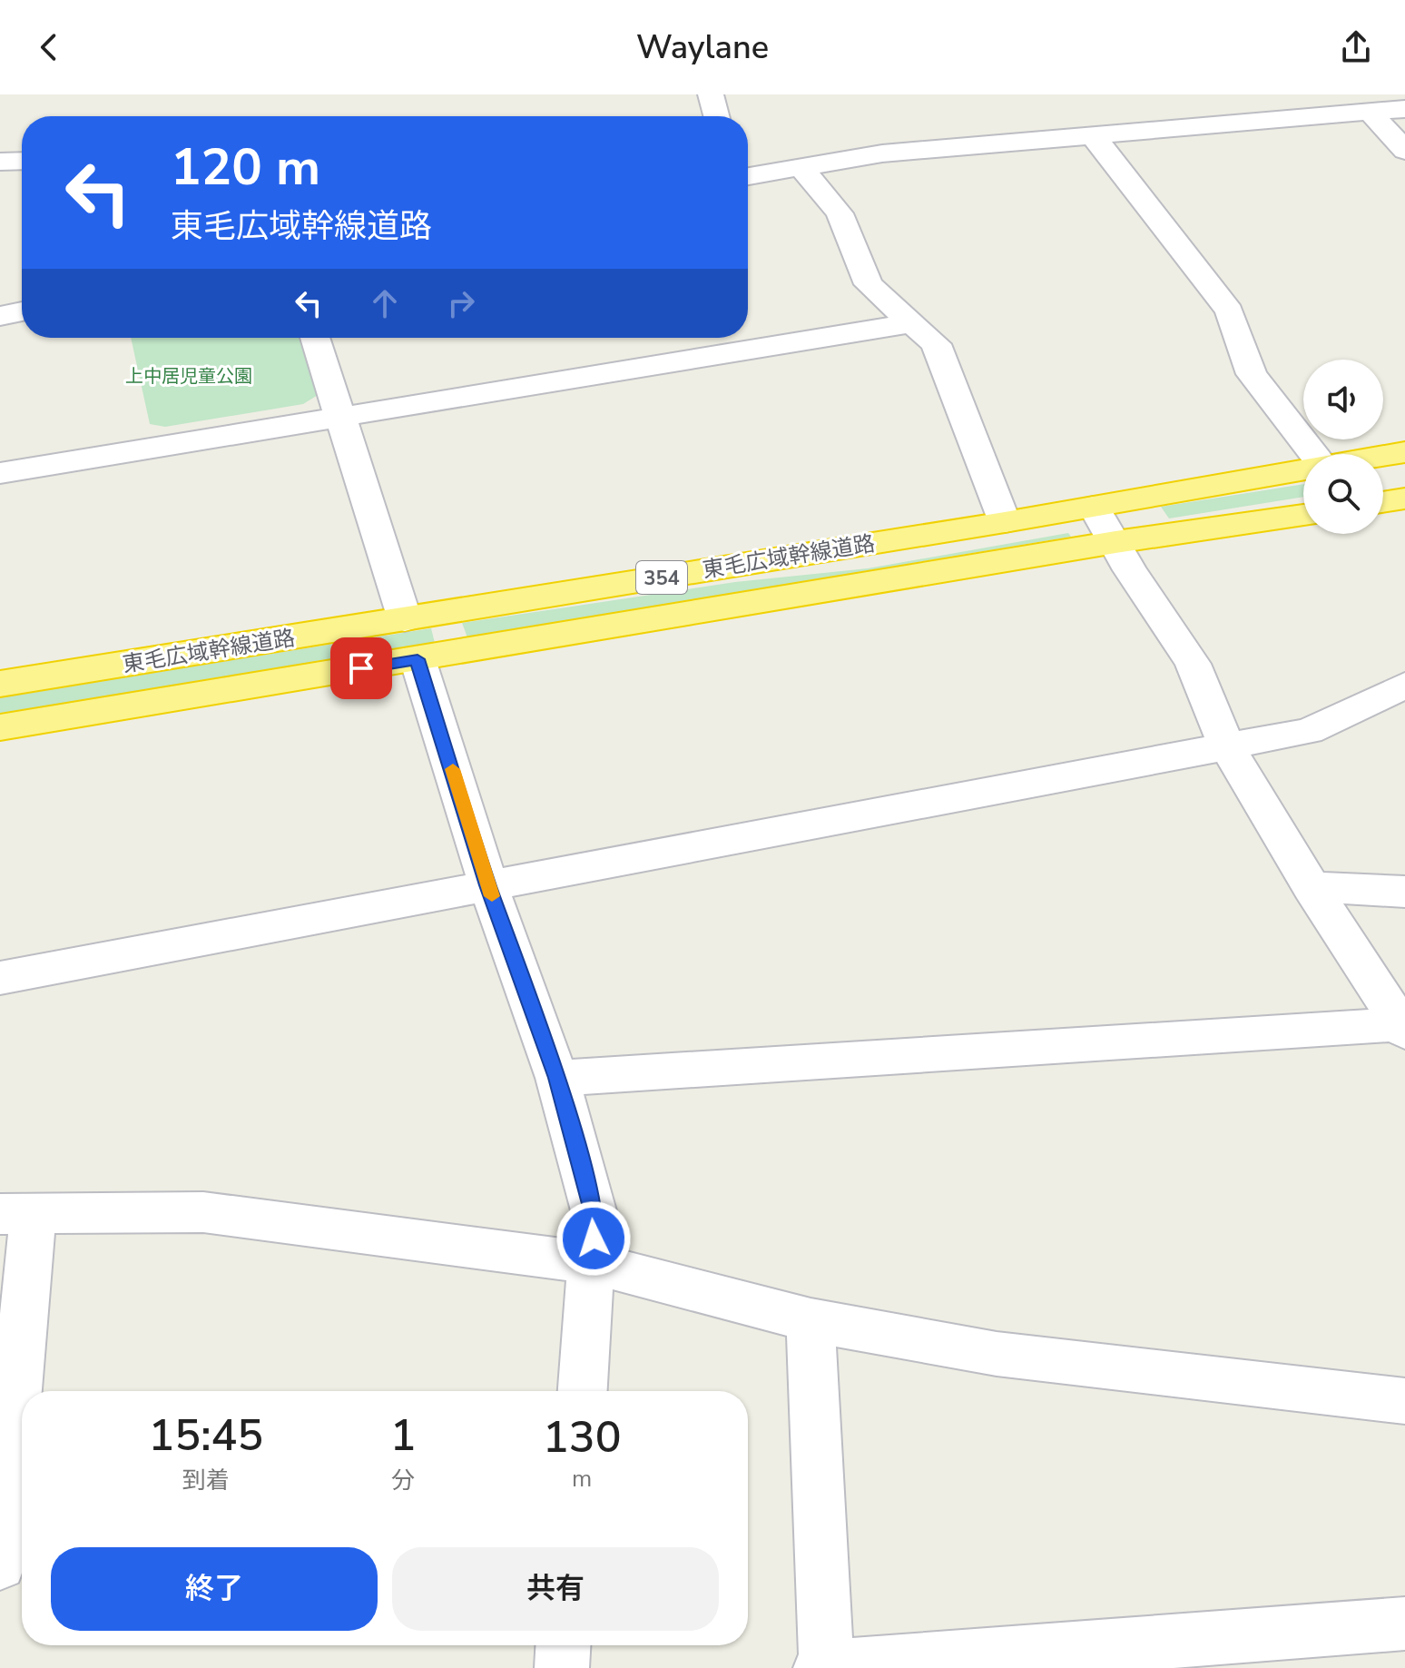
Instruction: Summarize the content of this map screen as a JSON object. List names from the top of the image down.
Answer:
{
  "streets": {
    "highway": ["東毛広域幹線道路", "354"]
  },
  "parks": ["上中居児童公園"],
  "page": {
    "header": "Waylane",
    "turn": ["120 m", "東毛広域幹線道路"],
    "eta": [
      "15:45",
      "到着",
      "1",
      "分",
      "130",
      "m"
    ],
    "buttons": ["終了", "共有"]
  }
}
